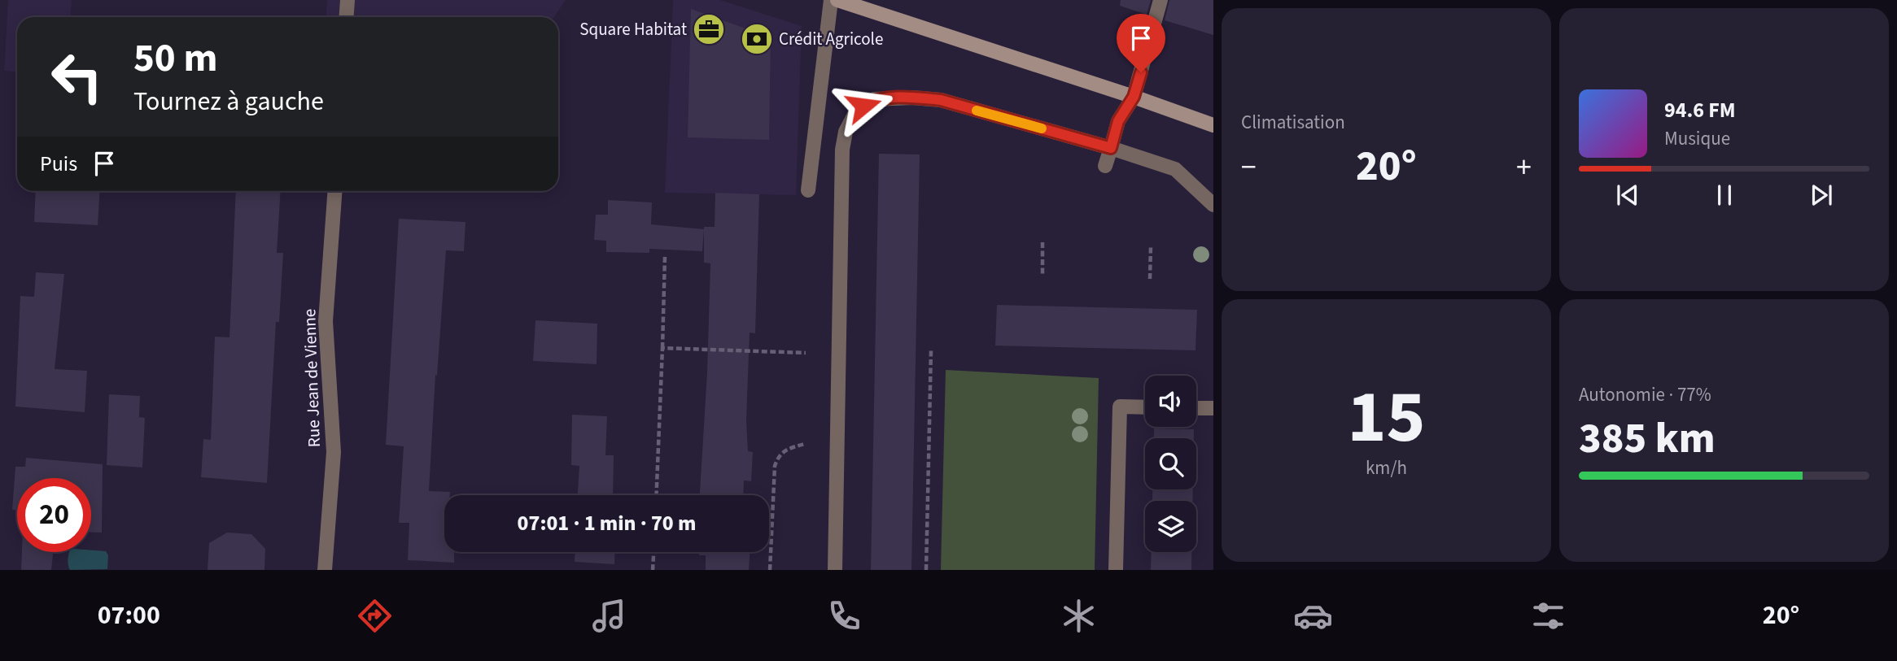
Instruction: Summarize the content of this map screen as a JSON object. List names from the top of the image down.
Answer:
{
  "streets": {
    "street": ["Rue Jean de Vienne"]
  },
  "places": {
    "office": ["Square Habitat"],
    "bank": ["Crédit Agricole"]
  },
  "page": {
    "tile": [
      "Climatisation",
      ["15", "km/h"],
      ["Autonomie · 77%", "385 km"]
    ],
    "turn": ["50 m", "Tournez à gauche"],
    "song": ["94.6 FM", "Musique"],
    "then": "Puis",
    "heat": ["−", "20°", "+"],
    "limit": "20",
    "trip": "07:01 · 1 min · 70 m",
    "tabs": ["07:00", "20°"]
  }
}
